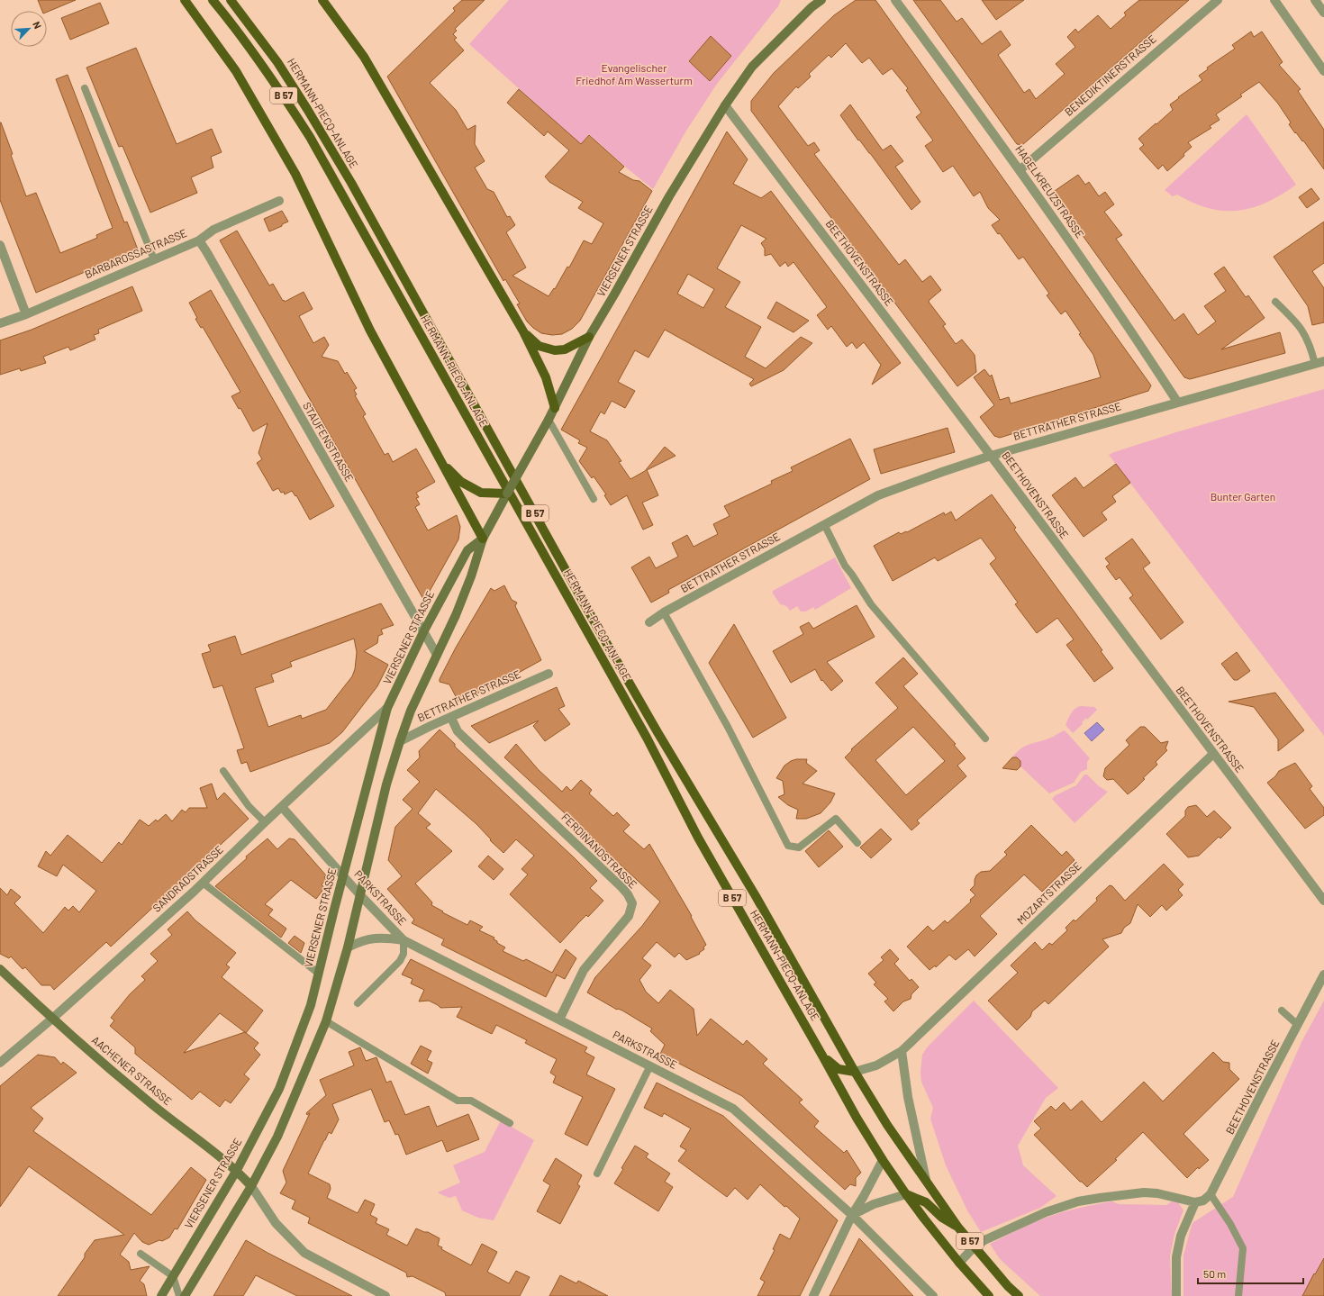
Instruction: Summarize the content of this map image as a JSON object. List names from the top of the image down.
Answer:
{
  "streets": {
    "main road": [
      "B 57",
      "HERMANN-PIECQ-ANLAGE",
      "VIERSENER STRASSE",
      "AACHENER STRASSE"
    ],
    "street": [
      "BENEDIKTINERSTRASSE",
      "HAGELKREUZSTRASSE",
      "BARBAROSSASTRASSE",
      "BEETHOVENSTRASSE",
      "BETTRATHER STRASSE",
      "STAUFENSTRASSE",
      "FERDINANDSTRASSE",
      "SANDRADSTRASSE",
      "MOZARTSTRASSE",
      "PARKSTRASSE"
    ]
  },
  "crossings": [
    ["BENEDIKTINERSTRASSE", "HAGELKREUZSTRASSE"],
    ["B 57", "HERMANN-PIECQ-ANLAGE"],
    ["HERMANN-PIECQ-ANLAGE", "MOZARTSTRASSE"],
    ["HAGELKREUZSTRASSE", "BETTRATHER STRASSE"],
    ["VIERSENER STRASSE", "BEETHOVENSTRASSE"],
    ["VIERSENER STRASSE", "BETTRATHER STRASSE"],
    ["VIERSENER STRASSE", "STAUFENSTRASSE"],
    ["VIERSENER STRASSE", "SANDRADSTRASSE"],
    ["VIERSENER STRASSE", "PARKSTRASSE"],
    ["VIERSENER STRASSE", "AACHENER STRASSE"],
    ["BARBAROSSASTRASSE", "STAUFENSTRASSE"],
    ["BEETHOVENSTRASSE", "BETTRATHER STRASSE"],
    ["BEETHOVENSTRASSE", "MOZARTSTRASSE"],
    ["BETTRATHER STRASSE", "FERDINANDSTRASSE"],
    ["FERDINANDSTRASSE", "PARKSTRASSE"],
    ["SANDRADSTRASSE", "PARKSTRASSE"],
    ["SANDRADSTRASSE", "AACHENER STRASSE"]
  ],
  "parks": ["Evangelischer Friedhof Am Wasserturm", "Bunter Garten"],
  "scale_bar": "50 m",
  "north": "top right"
}
